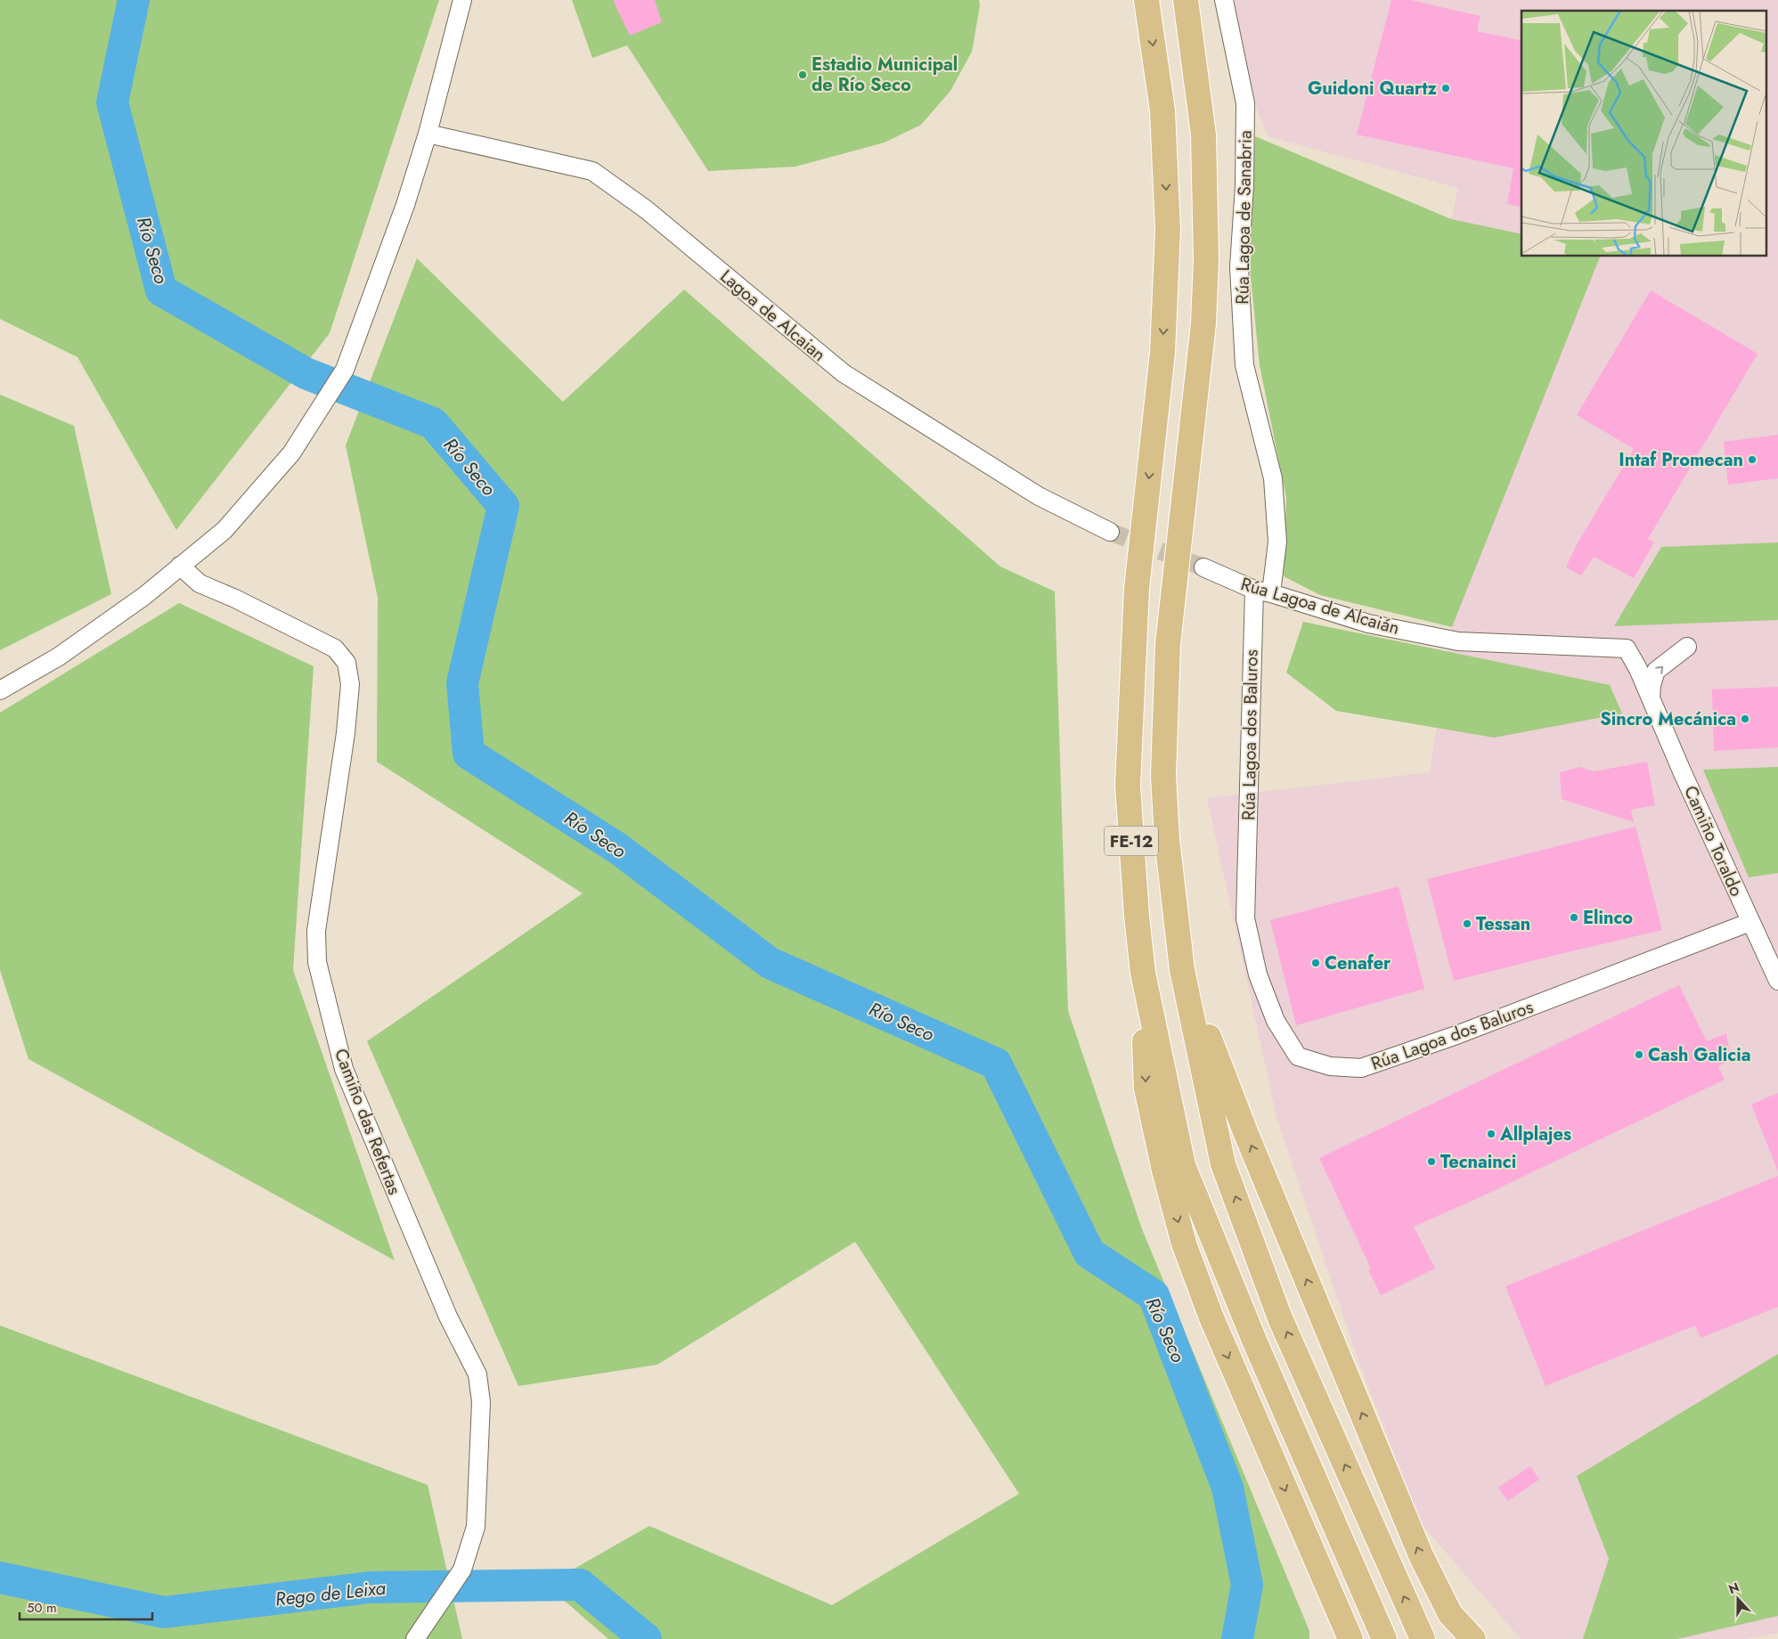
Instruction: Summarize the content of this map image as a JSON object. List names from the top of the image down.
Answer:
{
  "streets": {
    "highway": ["FE-12"],
    "street": [
      "Rúa Lagoa de Sanabria",
      "Lagoa de Alcaian",
      "Rúa Lagoa de Alcaián",
      "Rúa Lagoa dos Baluros",
      "Camiño Toraldo",
      "Camiño das Refertas"
    ]
  },
  "crossings": [
    ["Rúa Lagoa de Sanabria", "Rúa Lagoa de Alcaián"],
    ["Rúa Lagoa de Alcaián", "Rúa Lagoa dos Baluros"],
    ["Rúa Lagoa de Alcaián", "Camiño Toraldo"],
    ["Rúa Lagoa dos Baluros", "Camiño Toraldo"]
  ],
  "water": ["Río Seco", "Rego de Leixa"],
  "places": [
    "Estadio Municipal de Río Seco",
    "Guidoni Quartz",
    "Intaf Promecan",
    "Sincro Mecánica",
    "Elinco",
    "Tessan",
    "Cenafer",
    "Cash Galicia",
    "Allplajes",
    "Tecnainci"
  ],
  "scale_bar": "50 m",
  "north": "top"
}
